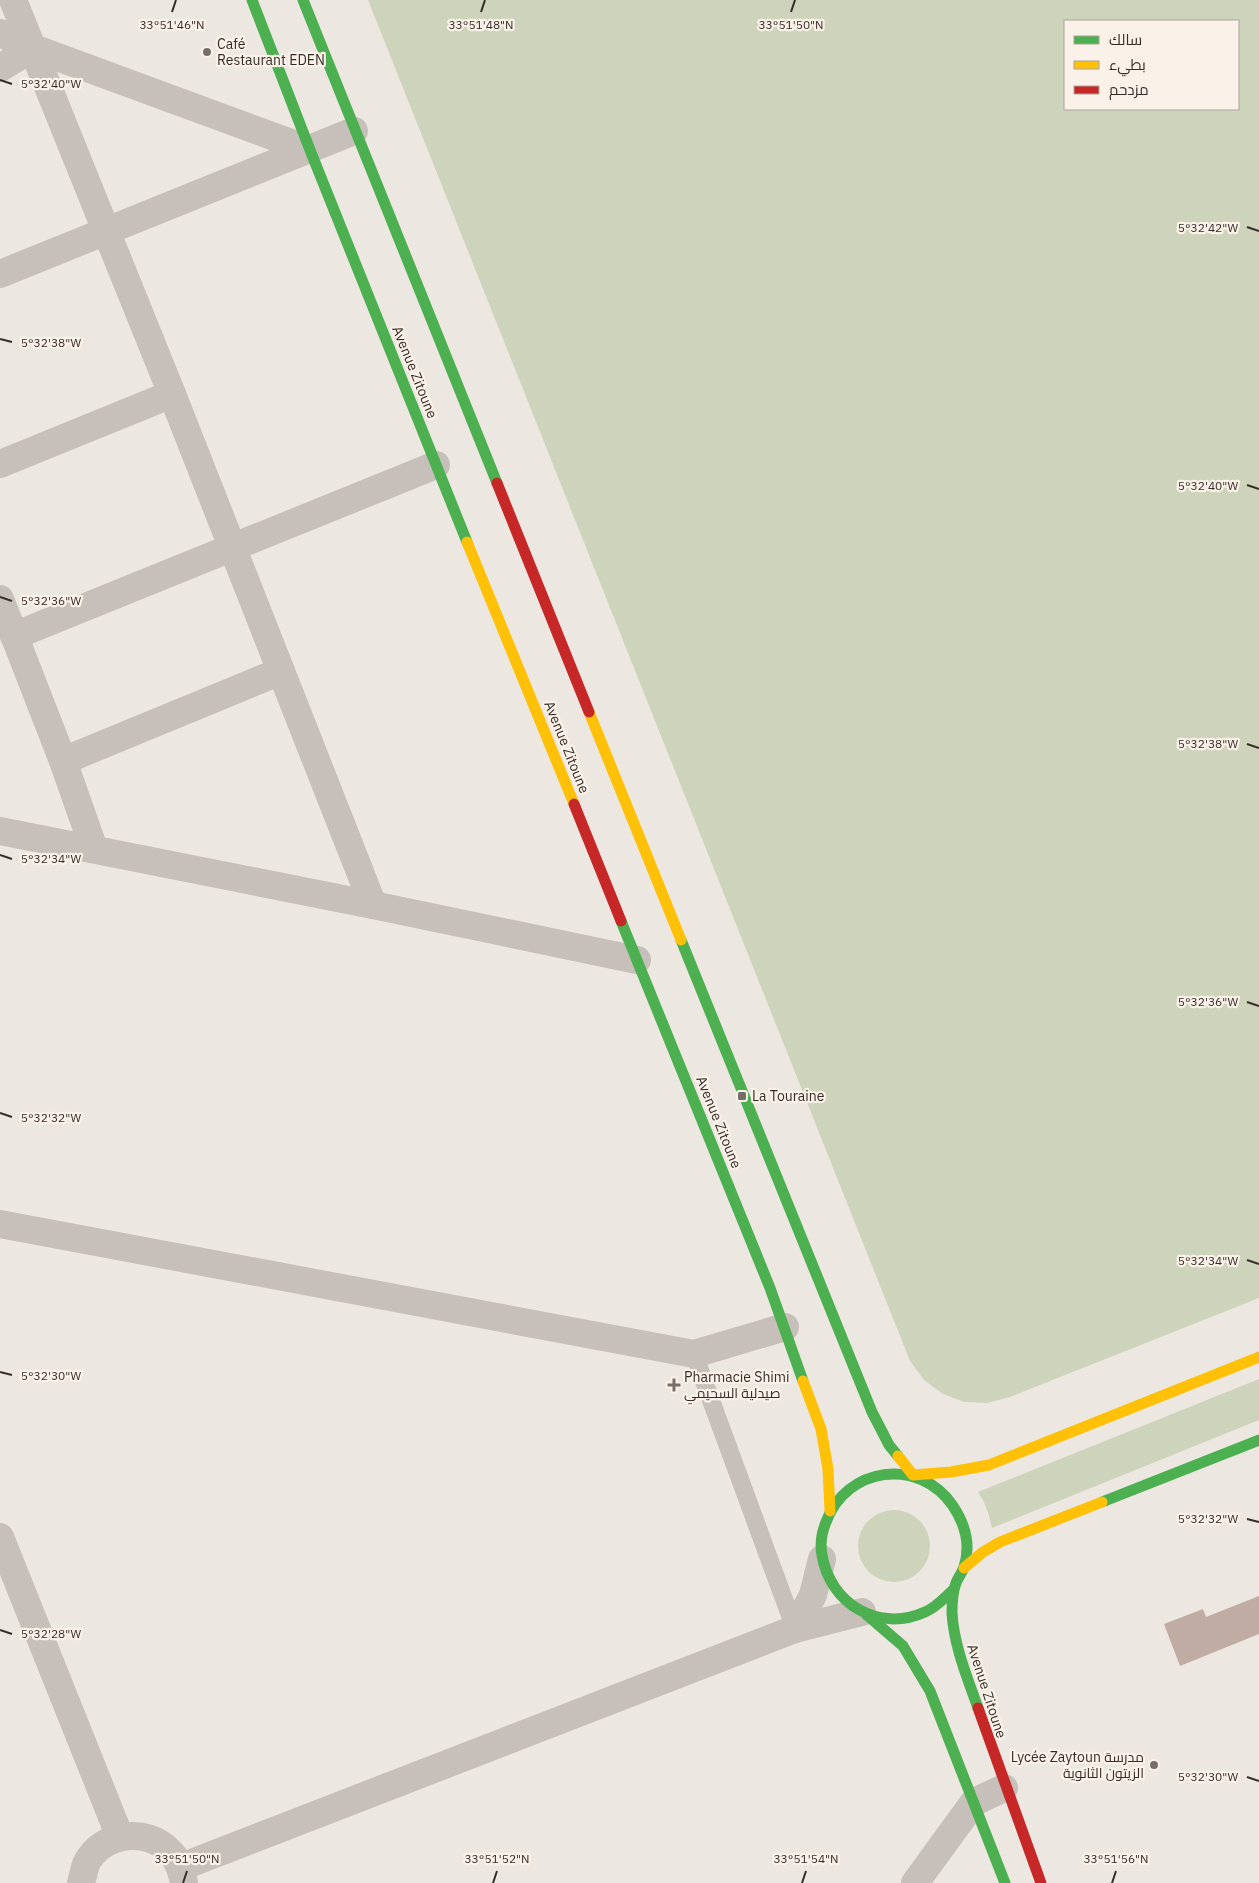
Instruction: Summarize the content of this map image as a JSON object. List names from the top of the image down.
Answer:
{
  "streets": {
    "main road": ["Avenue Zitoune"]
  },
  "places": {
    "other": ["Café Restaurant EDEN", "Lycée Zaytoun مدرسة الزيتون الثانوية"],
    "transit": ["La Touraine"],
    "health": ["Pharmacie Shimi صيدلية السحيمي"]
  },
  "legend": ["سالك", "بطيء", "مزدحم"],
  "coordinates": [
    "33°51'46\"N",
    "33°51'48\"N",
    "33°51'50\"N",
    "5°32'40\"W",
    "5°32'42\"W",
    "5°32'38\"W",
    "5°32'36\"W",
    "5°32'34\"W",
    "5°32'32\"W",
    "5°32'30\"W",
    "5°32'28\"W",
    "33°51'52\"N",
    "33°51'54\"N",
    "33°51'56\"N"
  ]
}
